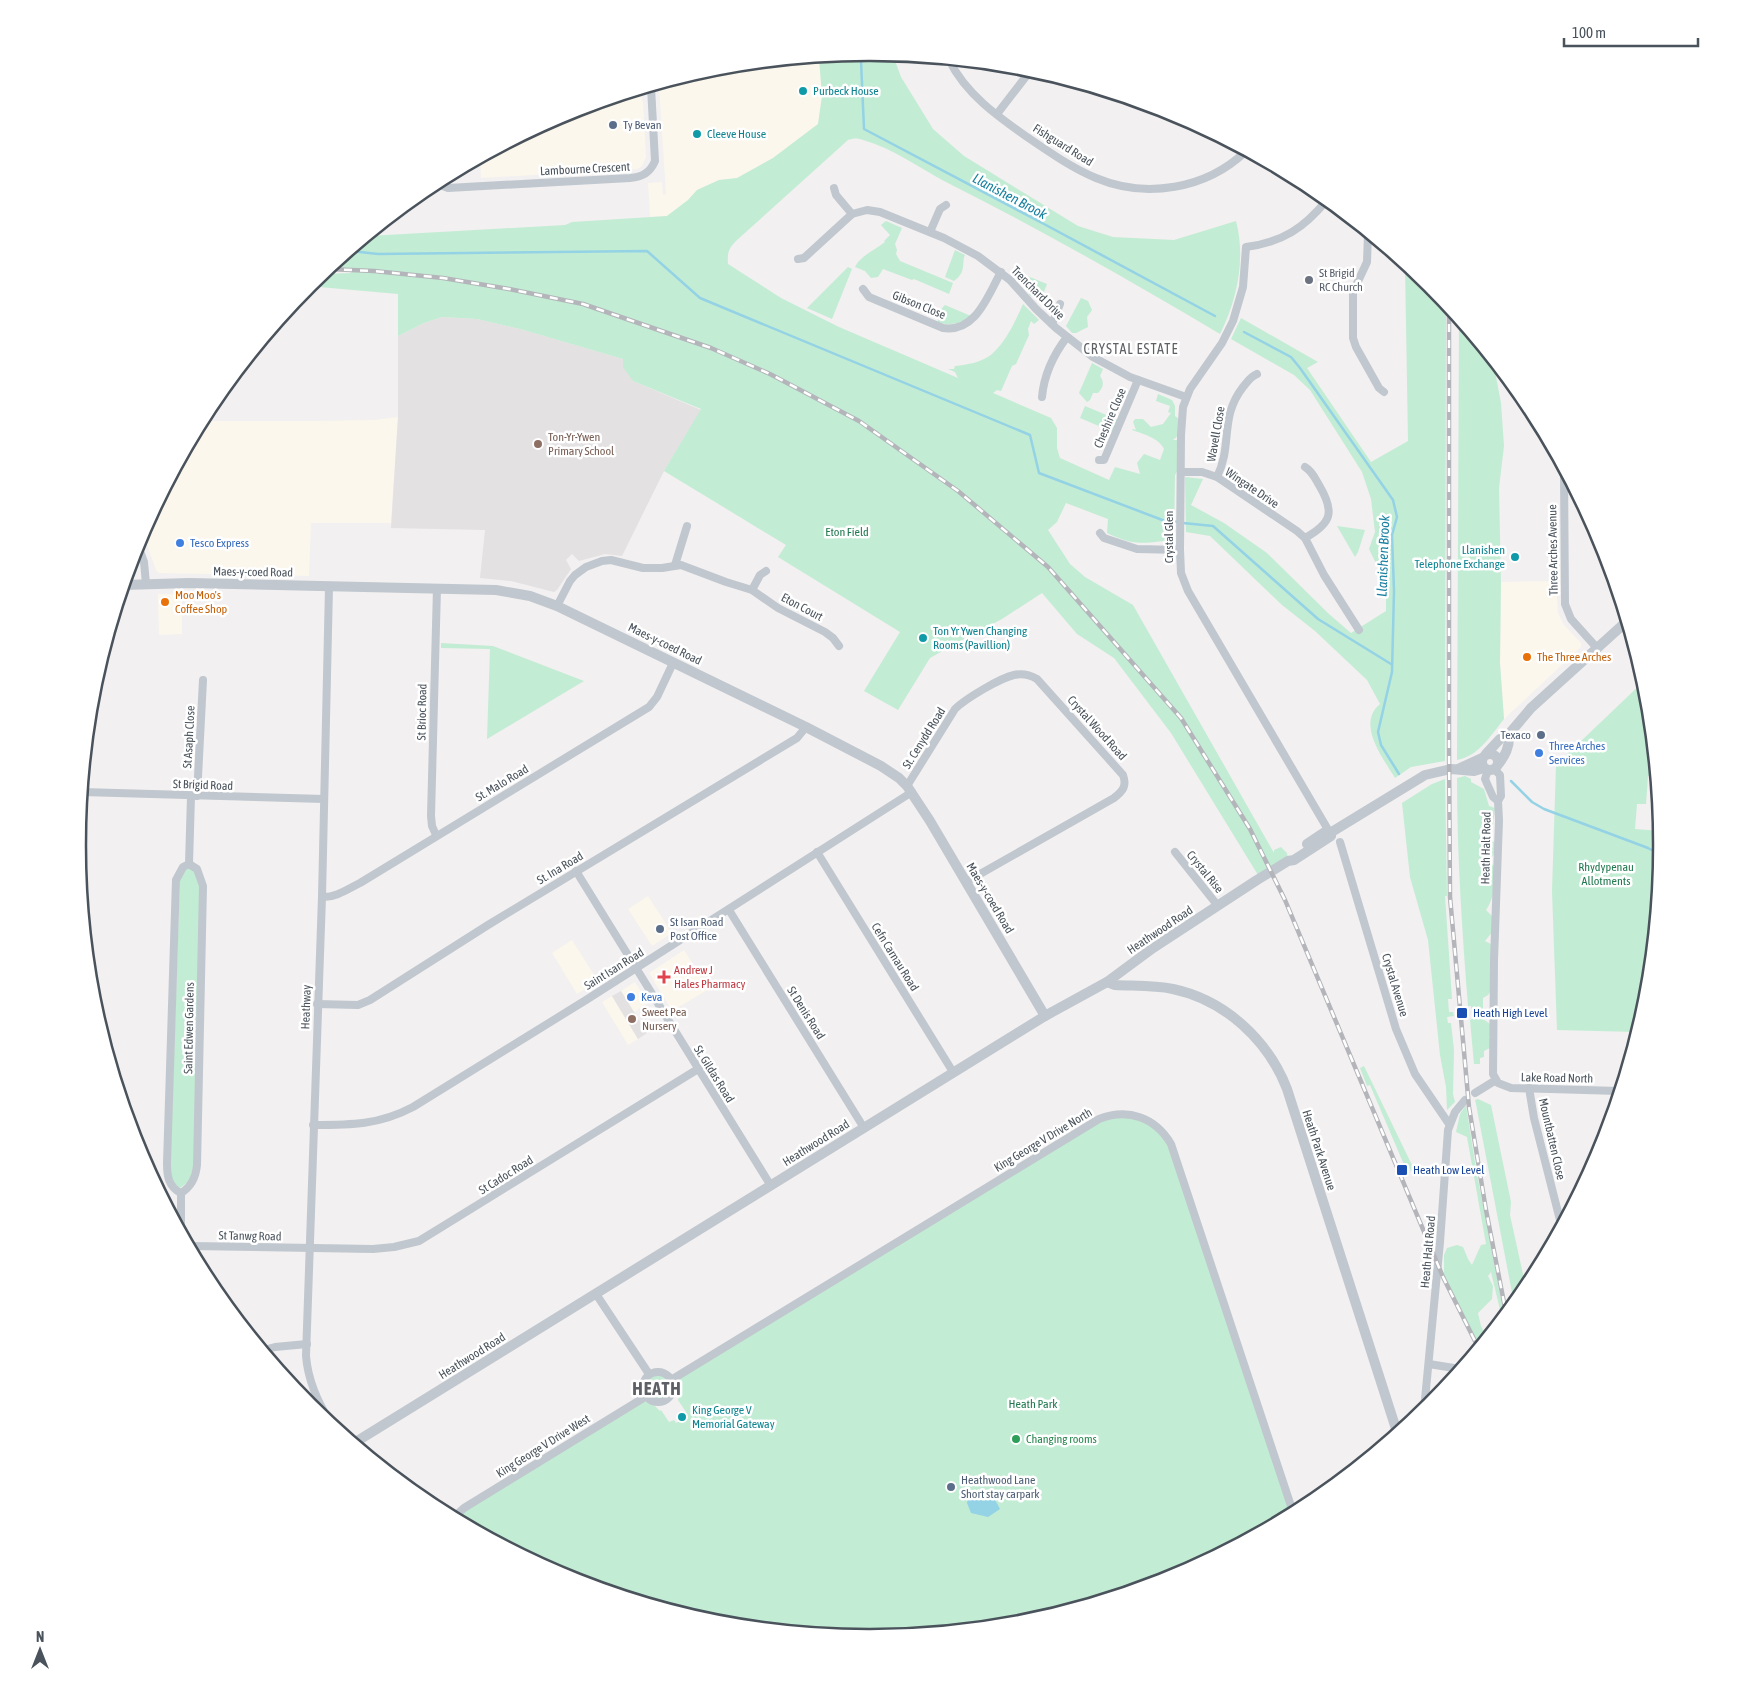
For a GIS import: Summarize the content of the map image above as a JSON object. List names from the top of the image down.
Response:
{
  "streets": {
    "street": [
      "Fishguard Road",
      "Lambourne Crescent",
      "Trenchard Drive",
      "Gibson Close",
      "Cheshire Close",
      "Wavell Close",
      "Wingate Drive",
      "Crystal Glen",
      "Three Arches Avenue",
      "Maes-y-coed Road",
      "Eton Court",
      "St Brioc Road",
      "Crystal Wood Road",
      "St Asaph Close",
      "St. Cenydd Road",
      "St. Malo Road",
      "St Brigid Road",
      "Heath Halt Road",
      "St. Ina Road",
      "Crystal Rise",
      "Heathwood Road",
      "Cefn Carnau Road",
      "Saint Isan Road",
      "Crystal Avenue",
      "Heathway",
      "St Denis Road",
      "Saint Edwen Gardens",
      "St. Gildas Road",
      "Lake Road North",
      "Mountbatten Close",
      "King George V Drive North",
      "Heath Park Avenue",
      "St Cadoc Road",
      "St Tanwg Road",
      "King George V Drive West"
    ]
  },
  "crossings": [
    ["Trenchard Drive", "Gibson Close"],
    ["Trenchard Drive", "Cheshire Close"],
    ["Trenchard Drive", "Crystal Glen"],
    ["Wavell Close", "Wingate Drive"],
    ["Wingate Drive", "Crystal Glen"],
    ["Crystal Glen", "Heathwood Road"],
    ["Maes-y-coed Road", "Eton Court"],
    ["Maes-y-coed Road", "St Brioc Road"],
    ["Maes-y-coed Road", "Crystal Wood Road"],
    ["Maes-y-coed Road", "St. Cenydd Road"],
    ["Maes-y-coed Road", "St. Malo Road"],
    ["Maes-y-coed Road", "St. Ina Road"],
    ["Maes-y-coed Road", "Heathwood Road"],
    ["Maes-y-coed Road", "Saint Isan Road"],
    ["Maes-y-coed Road", "Heathway"],
    ["St Brioc Road", "St. Malo Road"],
    ["Crystal Wood Road", "St. Cenydd Road"],
    ["St Asaph Close", "St Brigid Road"],
    ["St. Cenydd Road", "Saint Isan Road"],
    ["St. Malo Road", "Heathway"],
    ["St Brigid Road", "Heathway"],
    ["Heath Halt Road", "Heathwood Road"],
    ["Heath Halt Road", "Crystal Avenue"],
    ["Heath Halt Road", "Lake Road North"],
    ["St. Ina Road", "Heathway"],
    ["St. Ina Road", "St. Gildas Road"],
    ["Crystal Rise", "Heathwood Road"],
    ["Heathwood Road", "Cefn Carnau Road"],
    ["Heathwood Road", "St Denis Road"],
    ["Heathwood Road", "St. Gildas Road"],
    ["Heathwood Road", "Heath Park Avenue"],
    ["Cefn Carnau Road", "Saint Isan Road"],
    ["Saint Isan Road", "Heathway"],
    ["Saint Isan Road", "St Denis Road"],
    ["Saint Isan Road", "St. Gildas Road"],
    ["Heathway", "St Cadoc Road"],
    ["Heathway", "St Tanwg Road"],
    ["St. Gildas Road", "St Cadoc Road"],
    ["Lake Road North", "Mountbatten Close"],
    ["King George V Drive North", "King George V Drive West"],
    ["St Cadoc Road", "St Tanwg Road"]
  ],
  "districts": ["CRYSTAL ESTATE", "HEATH"],
  "water": ["Llanishen Brook"],
  "parks": ["Eton Field", "Rhydypenau Allotments", "Heath Park"],
  "places": {
    "other": [
      "Purbeck House",
      "Ty Bevan",
      "Cleeve House",
      "St Brigid RC Church",
      "Ton-Yr-Ywen Primary School",
      "Tesco Express",
      "Llanishen Telephone Exchange",
      "Moo Moo's Coffee Shop",
      "Ton Yr Ywen Changing Rooms (Pavillion)",
      "The Three Arches",
      "Texaco",
      "Three Arches Services",
      "St Isan Road Post Office",
      "Keva",
      "Sweet Pea Nursery",
      "King George V Memorial Gateway",
      "Changing rooms",
      "Heathwood Lane Short stay carpark"
    ],
    "health": ["Andrew J Hales Pharmacy"],
    "transit": ["Heath High Level", "Heath Low Level"]
  },
  "scale_bar": "100 m",
  "north": "top"
}
